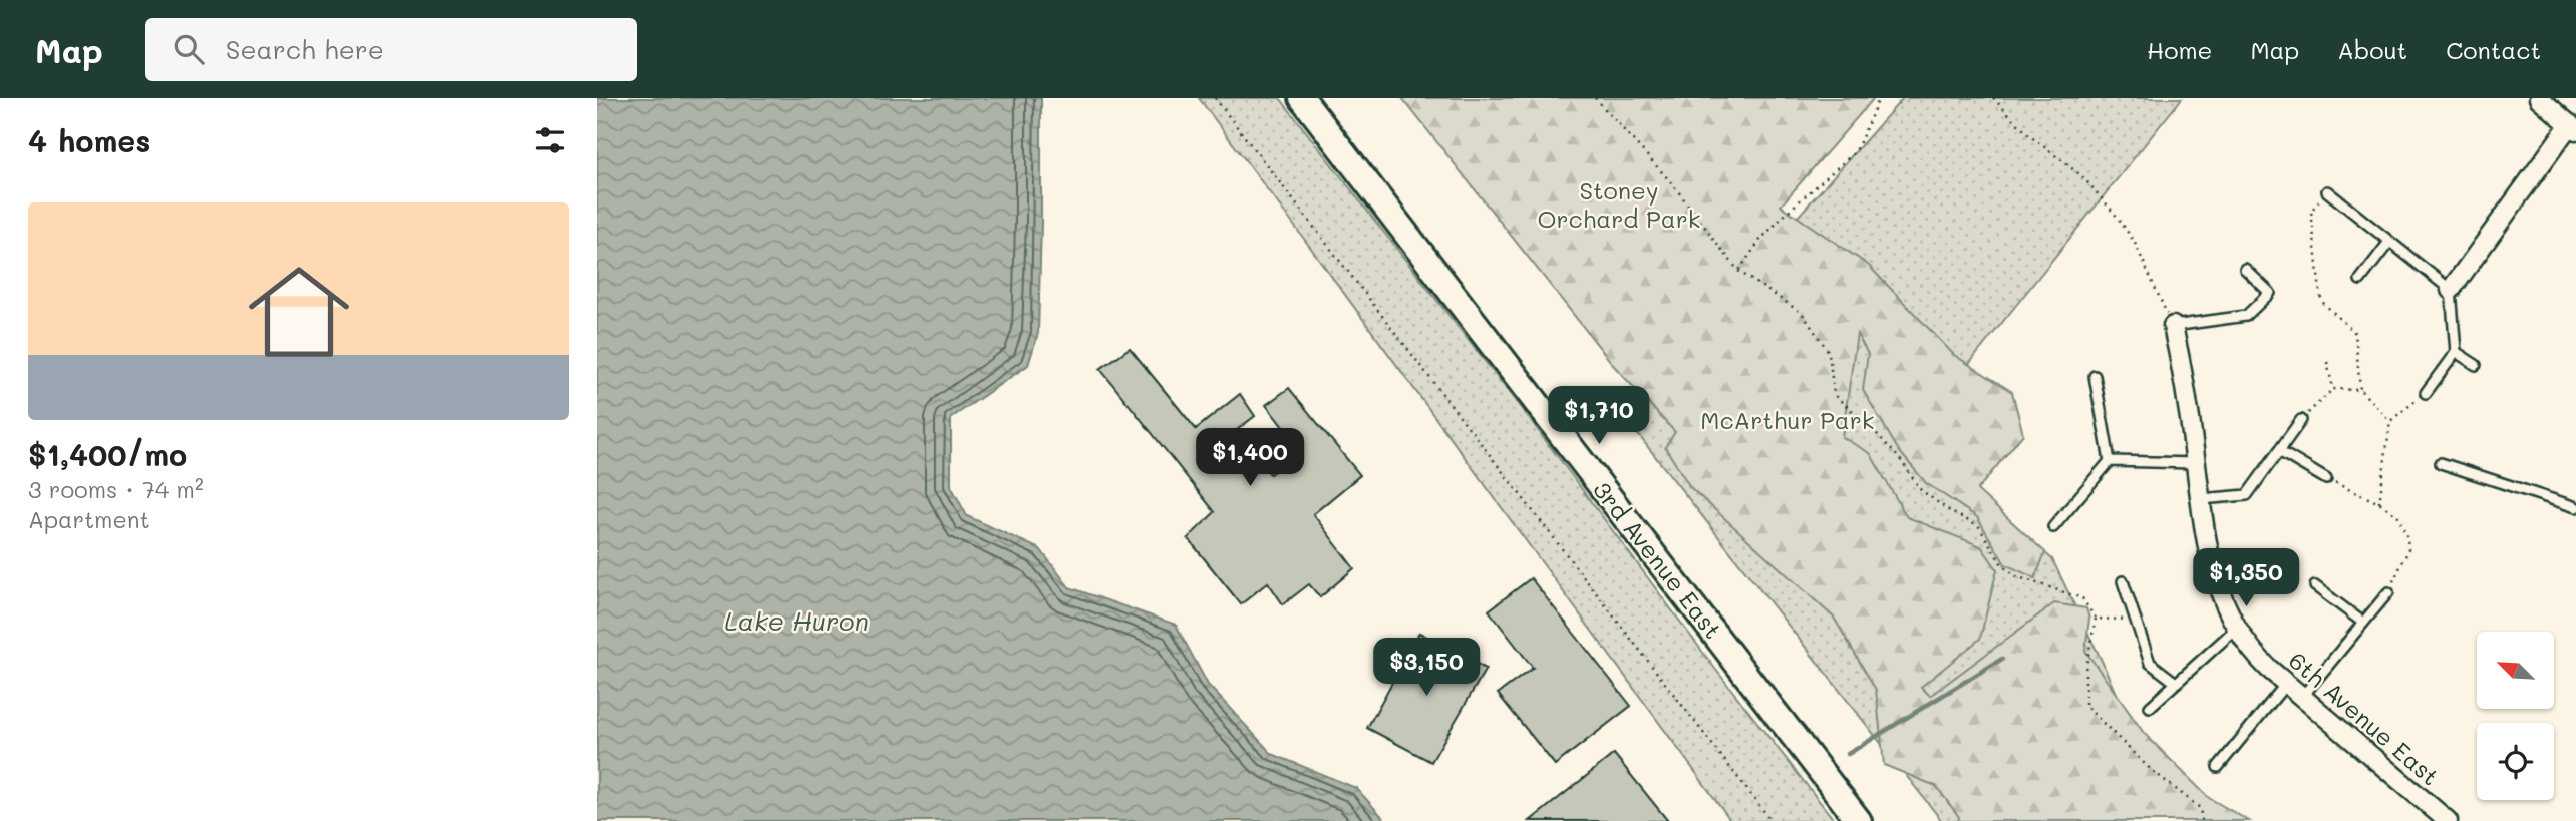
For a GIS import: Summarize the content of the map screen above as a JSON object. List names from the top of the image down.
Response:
{
  "streets": {
    "main road": ["3rd Avenue East"],
    "street": ["6th Avenue East"]
  },
  "water": ["Lake Huron"],
  "parks": ["Stoney Orchard Park", "McArthur Park"],
  "north": "top left",
  "page": {
    "header": "Map",
    "search": "Search here",
    "nav": [
      "Home",
      "Map",
      "About",
      "Contact"
    ],
    "heading": "4 homes",
    "list": [
      {
        "name": "$1,400/mo",
        "note": "3 rooms · 74 m² · Apartment"
      }
    ],
    "price": [
      "$1,710",
      "$1,400",
      "$1,350",
      "$3,150"
    ]
  }
}
